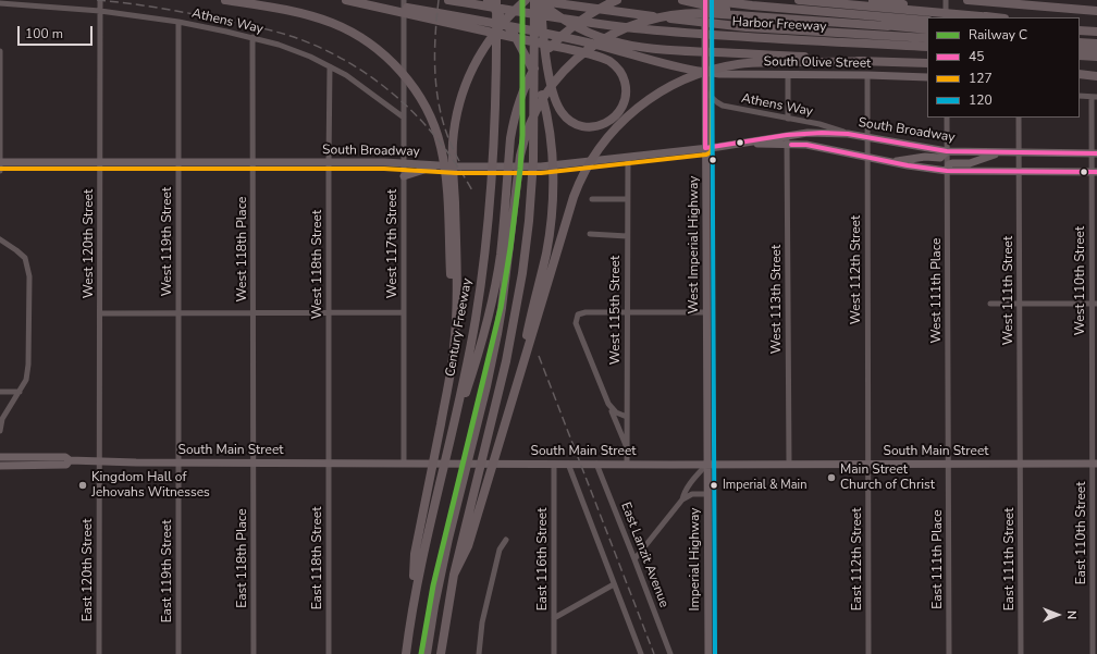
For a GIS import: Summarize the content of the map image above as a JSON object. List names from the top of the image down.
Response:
{
  "streets": {
    "highway": ["Harbor Freeway", "Century Freeway"],
    "main road": [
      "South Olive Street",
      "South Broadway",
      "West Imperial Highway",
      "South Main Street",
      "Imperial Highway"
    ],
    "street": [
      "Athens Way",
      "West 119th Street",
      "West 120th Street",
      "West 117th Street",
      "West 118th Place",
      "West 118th Street",
      "West 112th Street",
      "West 110th Street",
      "West 111th Place",
      "West 111th Street",
      "West 113th Street",
      "West 115th Street",
      "East 110th Street",
      "East Lanzit Avenue",
      "East 118th Place",
      "East 118th Street",
      "East 116th Street",
      "East 112th Street",
      "East 111th Place",
      "East 111th Street",
      "East 120th Street",
      "East 119th Street"
    ]
  },
  "crossings": [
    ["Athens Way", "South Broadway"],
    ["Athens Way", "West 119th Street"],
    ["Athens Way", "West 120th Street"],
    ["Athens Way", "West 117th Street"],
    ["Athens Way", "West Imperial Highway"],
    ["Athens Way", "West 118th Place"],
    ["Athens Way", "West 118th Street"],
    ["South Olive Street", "West Imperial Highway"],
    ["South Olive Street", "West 112th Street"],
    ["South Broadway", "West 119th Street"],
    ["South Broadway", "West 120th Street"],
    ["South Broadway", "West 117th Street"],
    ["South Broadway", "West Imperial Highway"],
    ["South Broadway", "West 118th Place"],
    ["South Broadway", "West 118th Street"],
    ["South Broadway", "West 112th Street"],
    ["South Broadway", "West 110th Street"],
    ["South Broadway", "West 111th Place"],
    ["South Broadway", "West 111th Street"],
    ["South Broadway", "West 113th Street"],
    ["South Broadway", "West 115th Street"],
    ["West 119th Street", "South Main Street"],
    ["West 119th Street", "East 119th Street"],
    ["West 120th Street", "South Main Street"],
    ["West 120th Street", "East 120th Street"],
    ["West 117th Street", "South Main Street"],
    ["West Imperial Highway", "South Main Street"],
    ["West Imperial Highway", "Imperial Highway"],
    ["West 118th Place", "South Main Street"],
    ["West 118th Place", "East 118th Place"],
    ["West 118th Street", "South Main Street"],
    ["West 118th Street", "East 118th Street"],
    ["West 112th Street", "South Main Street"],
    ["West 112th Street", "East 112th Street"],
    ["West 110th Street", "South Main Street"],
    ["West 110th Street", "East 110th Street"],
    ["West 111th Place", "South Main Street"],
    ["West 111th Place", "East 111th Place"],
    ["West 111th Street", "South Main Street"],
    ["West 111th Street", "East 111th Street"],
    ["West 113th Street", "South Main Street"],
    ["West 115th Street", "South Main Street"],
    ["South Main Street", "East 110th Street"],
    ["South Main Street", "East Lanzit Avenue"],
    ["South Main Street", "East 118th Place"],
    ["South Main Street", "East 118th Street"],
    ["South Main Street", "East 116th Street"],
    ["South Main Street", "Imperial Highway"],
    ["South Main Street", "East 112th Street"],
    ["South Main Street", "East 111th Place"],
    ["South Main Street", "East 111th Street"],
    ["South Main Street", "East 120th Street"],
    ["South Main Street", "East 119th Street"]
  ],
  "places": ["Main Street Church of Christ", "Kingdom Hall of Jehovahs Witnesses", "Imperial & Main"],
  "lines": [
    "rail line C",
    "transit line 45",
    "transit line 127",
    "transit line 120"
  ],
  "legend": [
    "Railway C",
    "45",
    "127",
    "120"
  ],
  "scale_bar": "100 m",
  "north": "right"
}
